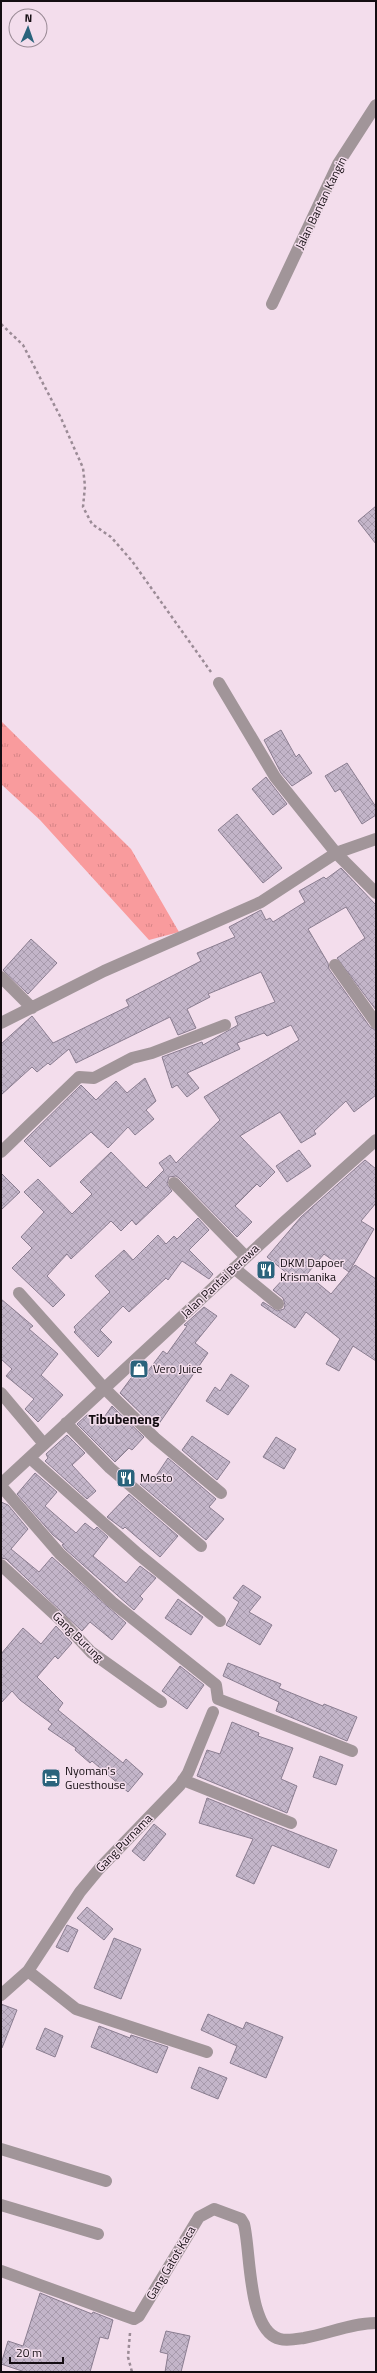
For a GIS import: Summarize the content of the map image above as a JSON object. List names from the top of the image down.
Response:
{
  "streets": {
    "street": [
      "Jalan Bantan Kangin",
      "Jalan Pantai Berawa",
      "Gang Burung",
      "Gang Purnama",
      "Gang Gatot Kaca"
    ]
  },
  "districts": ["Tibubeneng"],
  "places": {
    "restaurant": ["DKM Dapoer Krismanika", "Mosto"],
    "shop": ["Vero Juice"],
    "hotel": ["Nyoman's Guesthouse"]
  },
  "scale_bar": "20 m",
  "north": "top"
}
